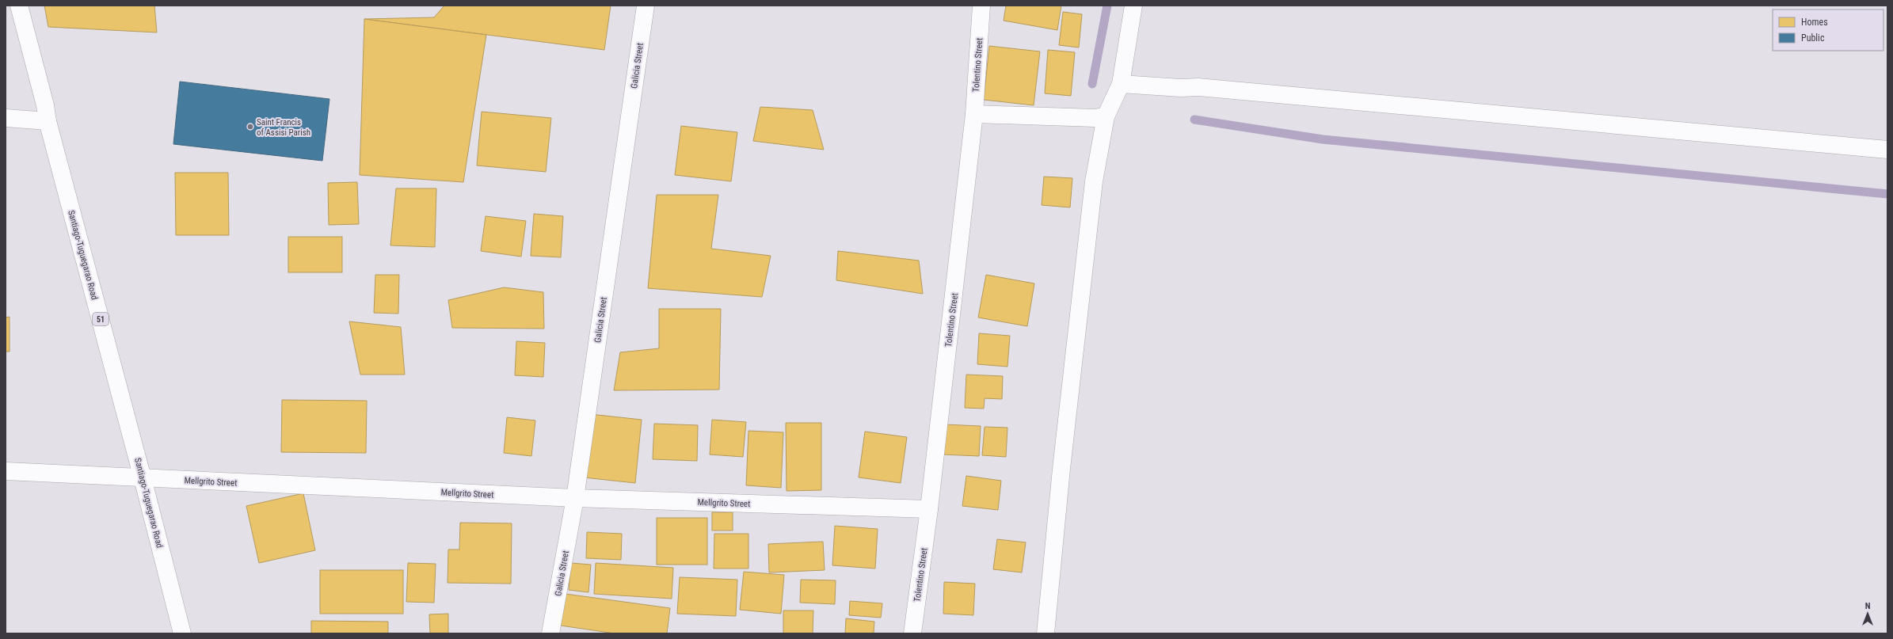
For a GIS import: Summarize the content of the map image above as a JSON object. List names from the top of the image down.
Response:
{
  "streets": {
    "main road": [
      "Tolentino Street",
      "Galicia Street",
      "Santiago-Tuguegarao Road",
      "51",
      "Mellgrito Street"
    ]
  },
  "crossings": [
    ["Tolentino Street", "Mellgrito Street"],
    ["Galicia Street", "Mellgrito Street"],
    ["Santiago-Tuguegarao Road", "Mellgrito Street"]
  ],
  "places": ["Saint Francis of Assisi Parish"],
  "legend": ["Homes", "Public"],
  "north": "top"
}
